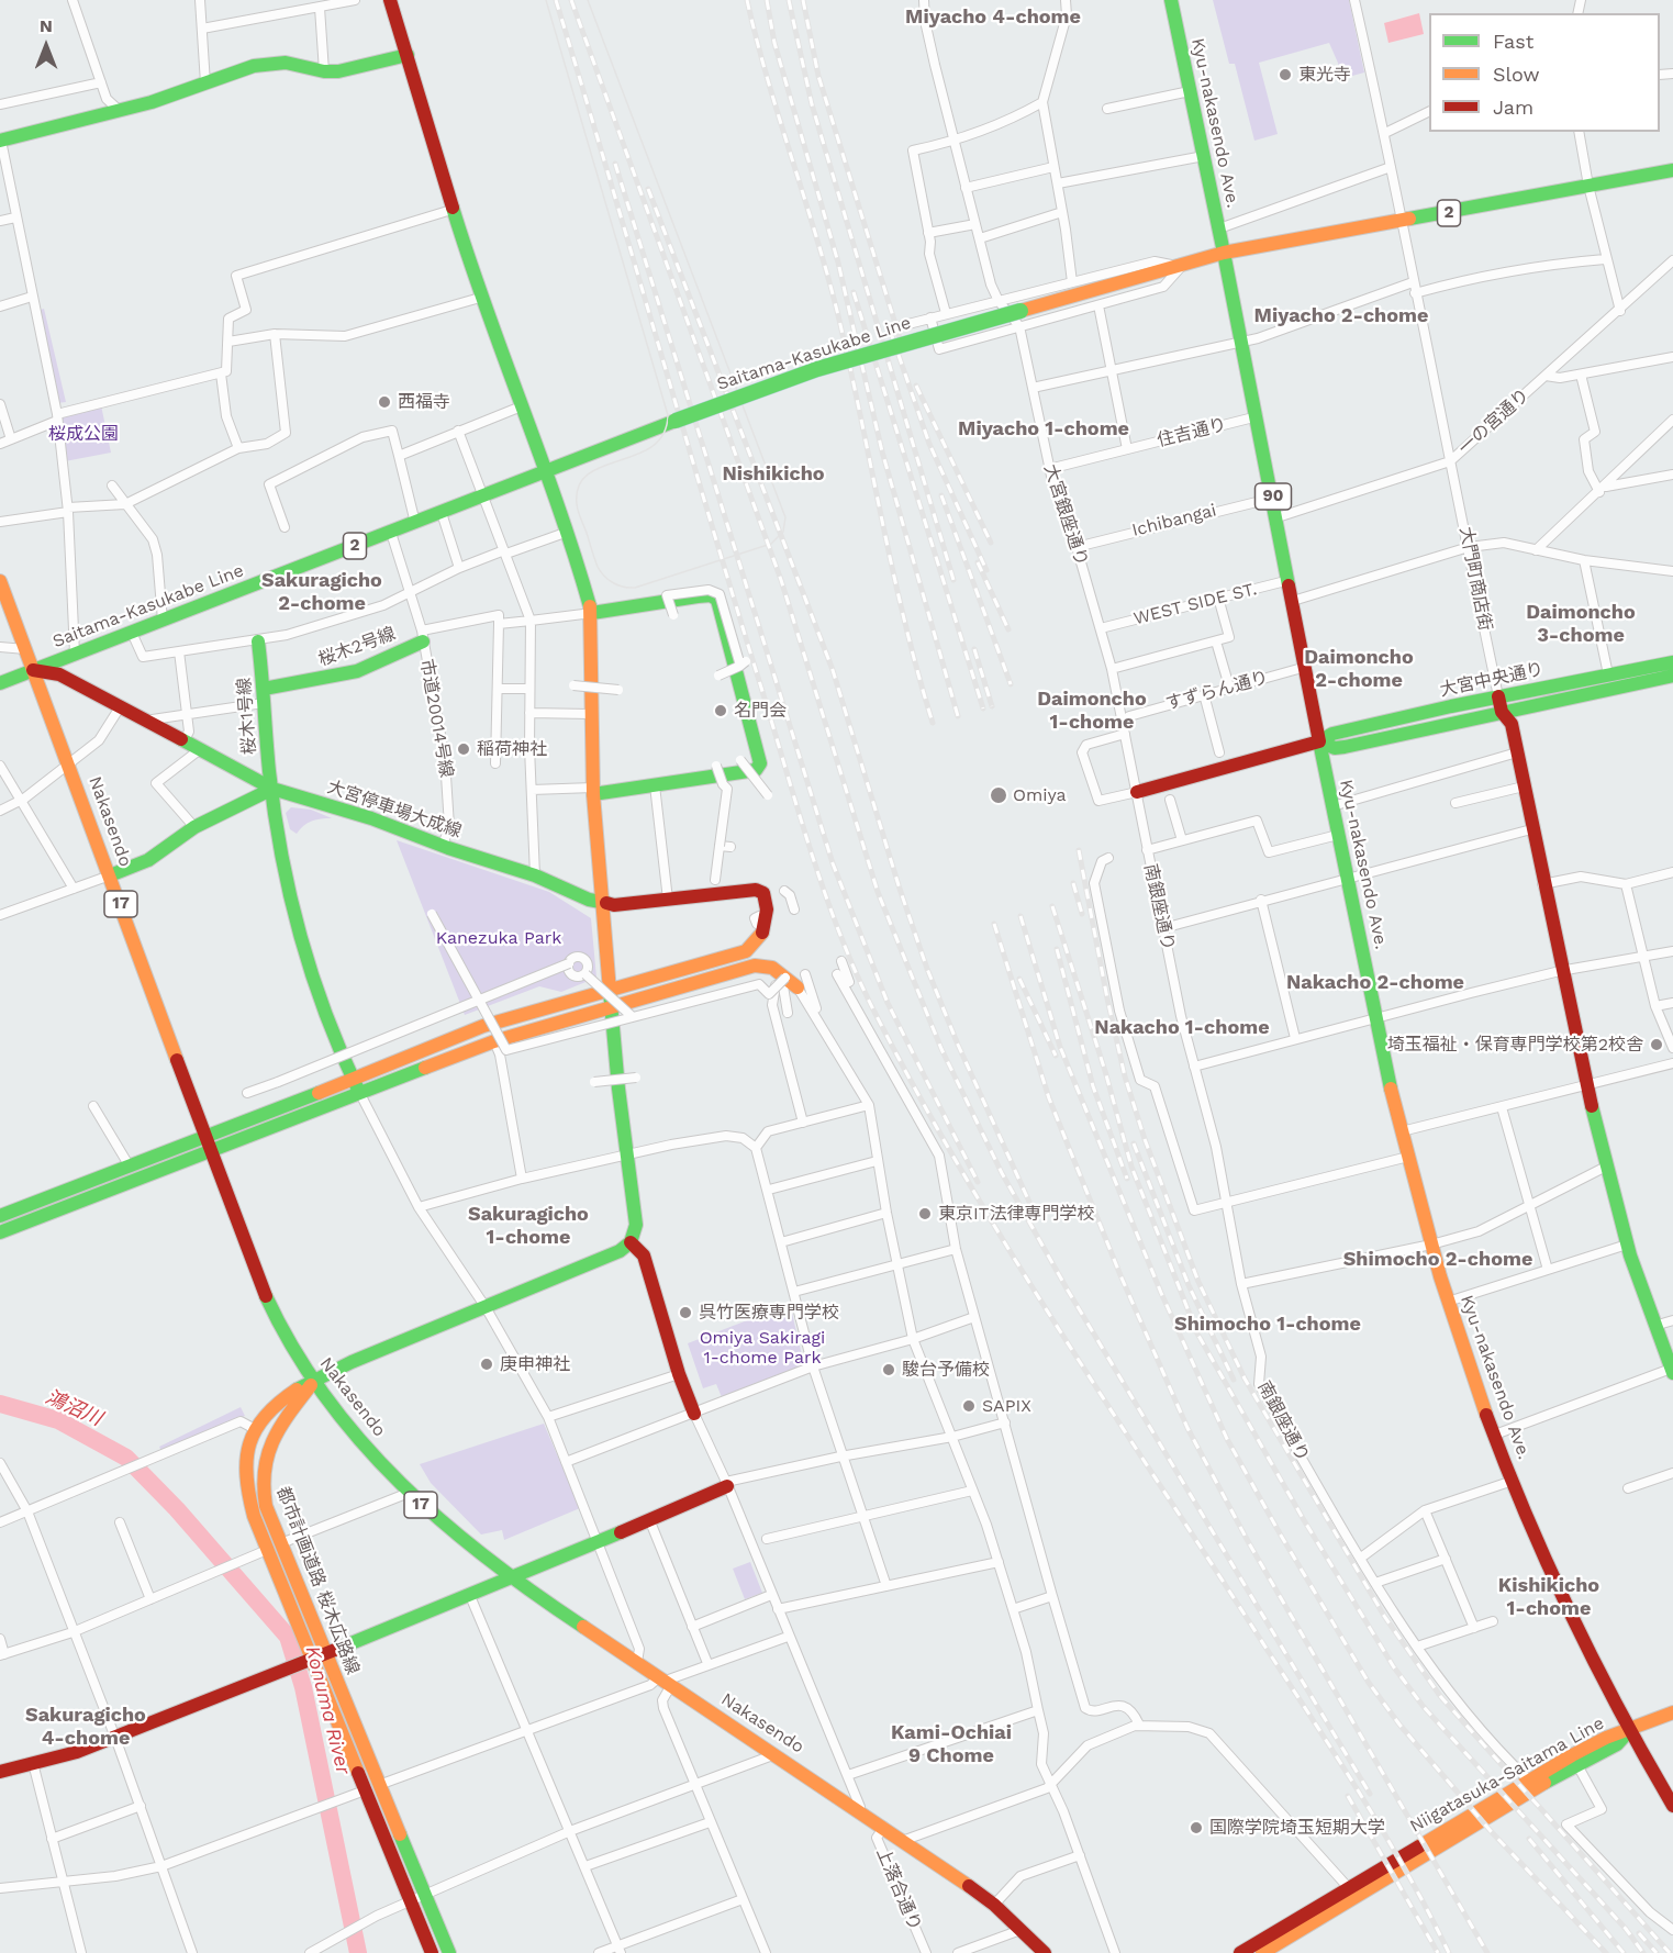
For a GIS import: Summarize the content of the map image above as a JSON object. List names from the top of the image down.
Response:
{
  "streets": {
    "main road": [
      "Kyu-nakasendo Ave.",
      "2",
      "Saitama-Kasukabe Line",
      "90",
      "桜木2号線",
      "大宮中央通り",
      "桜木1号線",
      "大宮停車場大成線",
      "Nakasendo",
      "17",
      "都市計画道路 桜木広路線",
      "Niigatasuka-Saitama Line"
    ],
    "street": [
      "一の宮通り",
      "住吉通り",
      "大宮銀座通り",
      "Ichibangai",
      "大門町商店街",
      "WEST SIDE ST.",
      "すずらん通り",
      "市道20014号線",
      "南銀座通り",
      "上落合通り"
    ]
  },
  "crossings": [
    ["Kyu-nakasendo Ave.", "Saitama-Kasukabe Line"],
    ["Kyu-nakasendo Ave.", "90"],
    ["Kyu-nakasendo Ave.", "大宮中央通り"],
    ["Kyu-nakasendo Ave.", "Niigatasuka-Saitama Line"],
    ["Saitama-Kasukabe Line", "90"],
    ["Saitama-Kasukabe Line", "大宮銀座通り"],
    ["Saitama-Kasukabe Line", "大門町商店街"],
    ["Saitama-Kasukabe Line", "市道20014号線"],
    ["Saitama-Kasukabe Line", "大宮停車場大成線"],
    ["Saitama-Kasukabe Line", "Nakasendo"],
    ["一の宮通り", "90"],
    ["一の宮通り", "大門町商店街"],
    ["住吉通り", "90"],
    ["住吉通り", "大宮銀座通り"],
    ["90", "Ichibangai"],
    ["90", "WEST SIDE ST."],
    ["90", "大宮中央通り"],
    ["90", "すずらん通り"],
    ["大宮銀座通り", "Ichibangai"],
    ["大宮銀座通り", "WEST SIDE ST."],
    ["大宮銀座通り", "大宮中央通り"],
    ["大宮銀座通り", "南銀座通り"],
    ["大門町商店街", "大宮中央通り"],
    ["桜木2号線", "桜木1号線"],
    ["桜木2号線", "市道20014号線"],
    ["大宮中央通り", "南銀座通り"],
    ["桜木1号線", "大宮停車場大成線"],
    ["市道20014号線", "大宮停車場大成線"],
    ["大宮停車場大成線", "Nakasendo"],
    ["Nakasendo", "都市計画道路 桜木広路線"],
    ["Nakasendo", "上落合通り"],
    ["南銀座通り", "Niigatasuka-Saitama Line"]
  ],
  "districts": [
    "Miyacho 4-chome",
    "Miyacho 2-chome",
    "Miyacho 1-chome",
    "Nishikicho",
    "Sakuragicho 2-chome",
    "Daimoncho 3-chome",
    "Daimoncho 2-chome",
    "Daimoncho 1-chome",
    "Nakacho 2-chome",
    "Nakacho 1-chome",
    "Sakuragicho 1-chome",
    "Shimocho 2-chome",
    "Shimocho 1-chome",
    "Kishikicho 1-chome",
    "Sakuragicho 4-chome",
    "Kami-Ochiai 9 Chome"
  ],
  "water": ["鴻沼川", "Konuma River"],
  "parks": ["桜成公園", "Kanezuka Park", "Omiya Sakiragi 1-chome Park"],
  "places": [
    "東光寺",
    "西福寺",
    "名門会",
    "稲荷神社",
    "Omiya",
    "埼玉福祉・保育専門学校第2校舎",
    "東京IT法律専門学校",
    "呉竹医療専門学校",
    "庚申神社",
    "駿台予備校",
    "SAPIX",
    "国際学院埼玉短期大学"
  ],
  "legend": ["Fast", "Slow", "Jam"],
  "north": "top"
}
